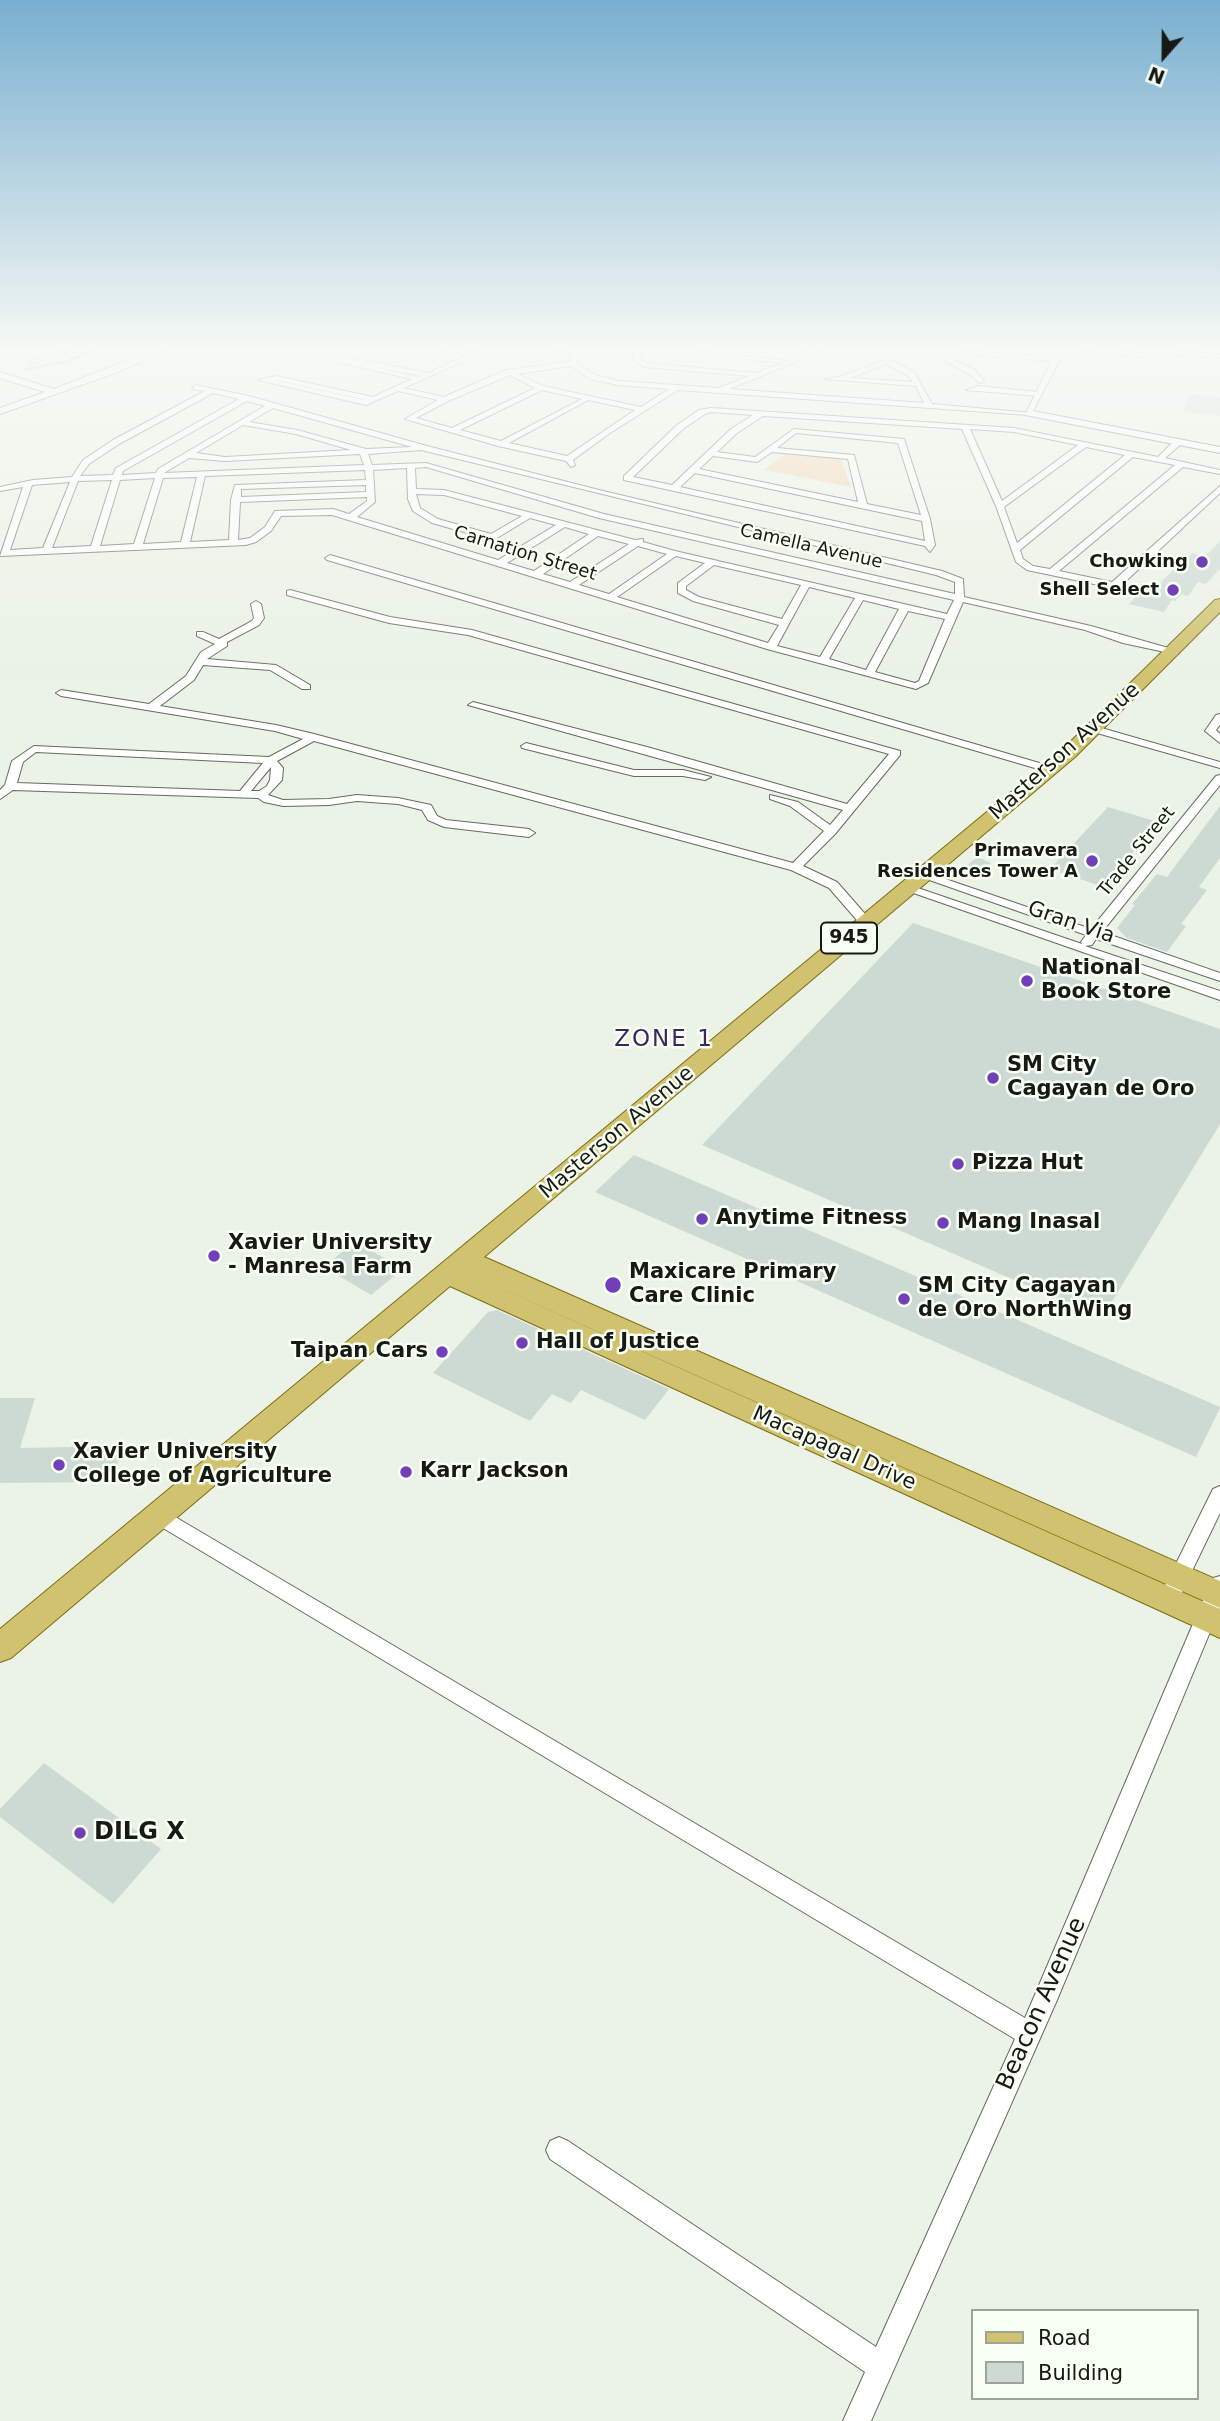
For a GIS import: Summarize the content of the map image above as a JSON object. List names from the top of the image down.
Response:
{
  "streets": {
    "main road": ["Masterson Avenue", "945", "Macapagal Drive"],
    "street": [
      "Camella Avenue",
      "Carnation Street",
      "Trade Street",
      "Gran Via",
      "Beacon Avenue"
    ]
  },
  "crossings": [
    ["Camella Avenue", "Masterson Avenue"],
    ["Masterson Avenue", "Gran Via"],
    ["Masterson Avenue", "Macapagal Drive"],
    ["Trade Street", "Gran Via"],
    ["Macapagal Drive", "Beacon Avenue"]
  ],
  "districts": ["ZONE 1"],
  "places": [
    "Chowking",
    "Shell Select",
    "Primavera Residences Tower A",
    "National Book Store",
    "SM City Cagayan de Oro",
    "Pizza Hut",
    "Anytime Fitness",
    "Mang Inasal",
    "Xavier University - Manresa Farm",
    "Maxicare Primary Care Clinic",
    "SM City Cagayan de Oro NorthWing",
    "Hall of Justice",
    "Taipan Cars",
    "Xavier University College of Agriculture",
    "Karr Jackson",
    "DILG X"
  ],
  "legend": ["Road", "Building"],
  "north": "bottom"
}
